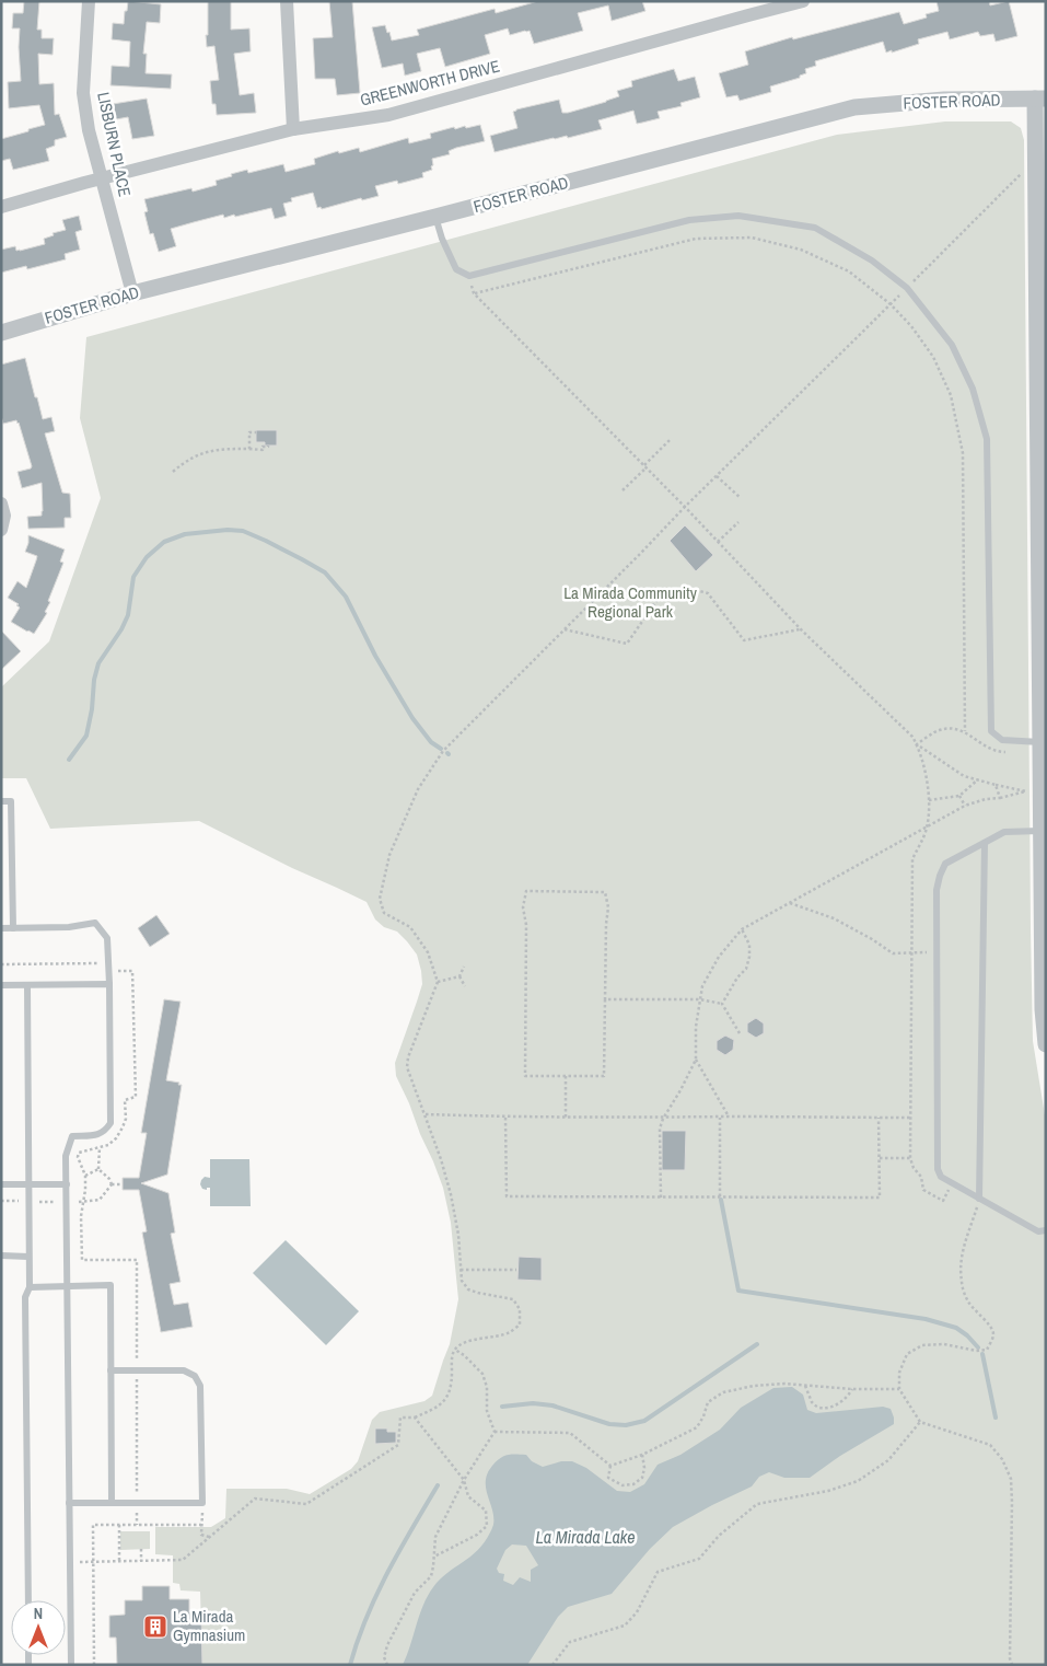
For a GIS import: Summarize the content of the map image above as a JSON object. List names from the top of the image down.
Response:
{
  "streets": {
    "street": ["GREENWORTH DRIVE", "FOSTER ROAD", "LISBURN PLACE"]
  },
  "crossings": [
    ["GREENWORTH DRIVE", "LISBURN PLACE"],
    ["FOSTER ROAD", "LISBURN PLACE"]
  ],
  "water": ["La Mirada Lake"],
  "parks": ["La Mirada Community Regional Park"],
  "places": {
    "building": ["La Mirada Gymnasium"]
  },
  "north": "top"
}
